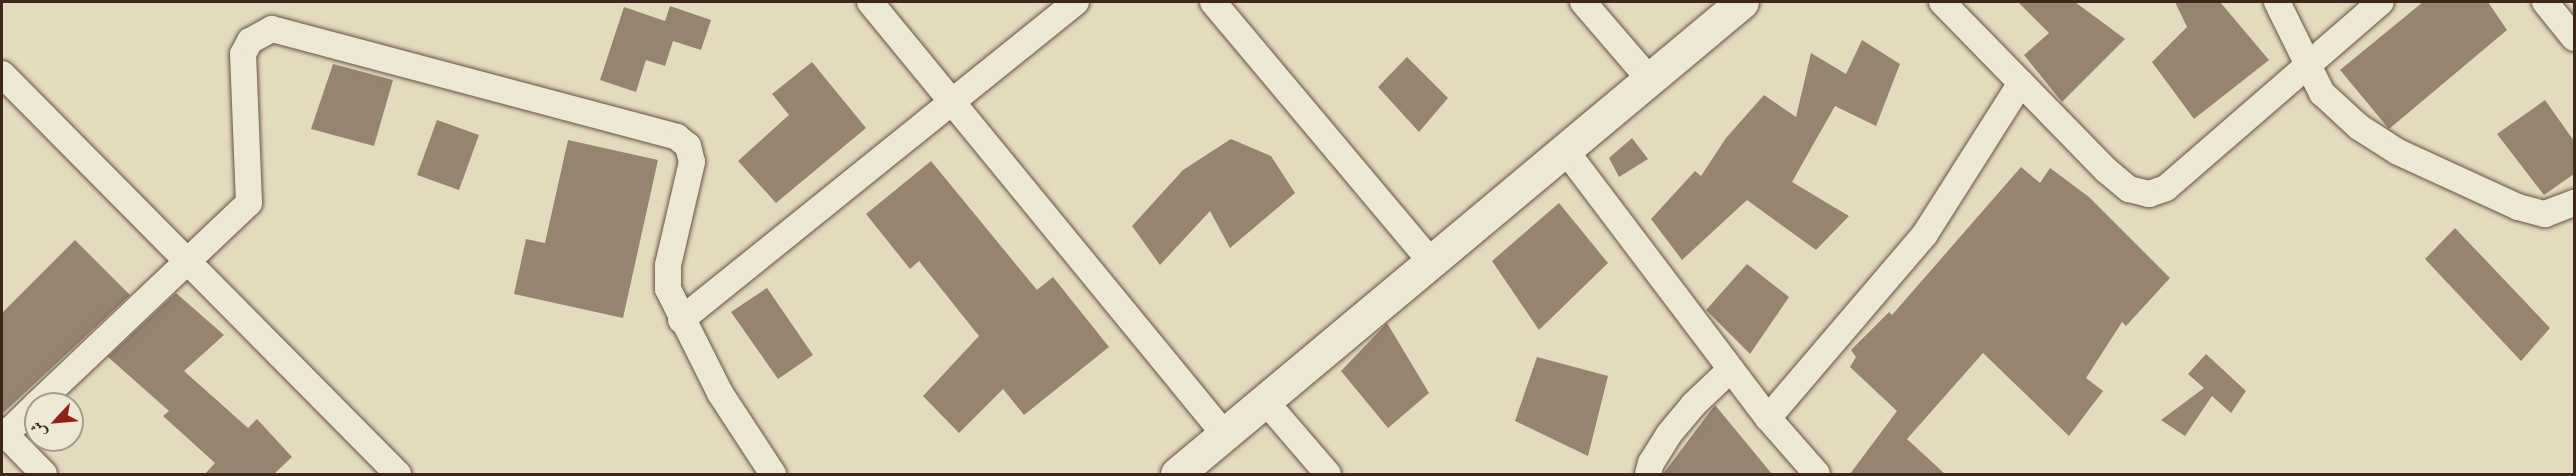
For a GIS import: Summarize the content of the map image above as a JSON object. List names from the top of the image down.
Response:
{
  "north": "bottom left"
}
